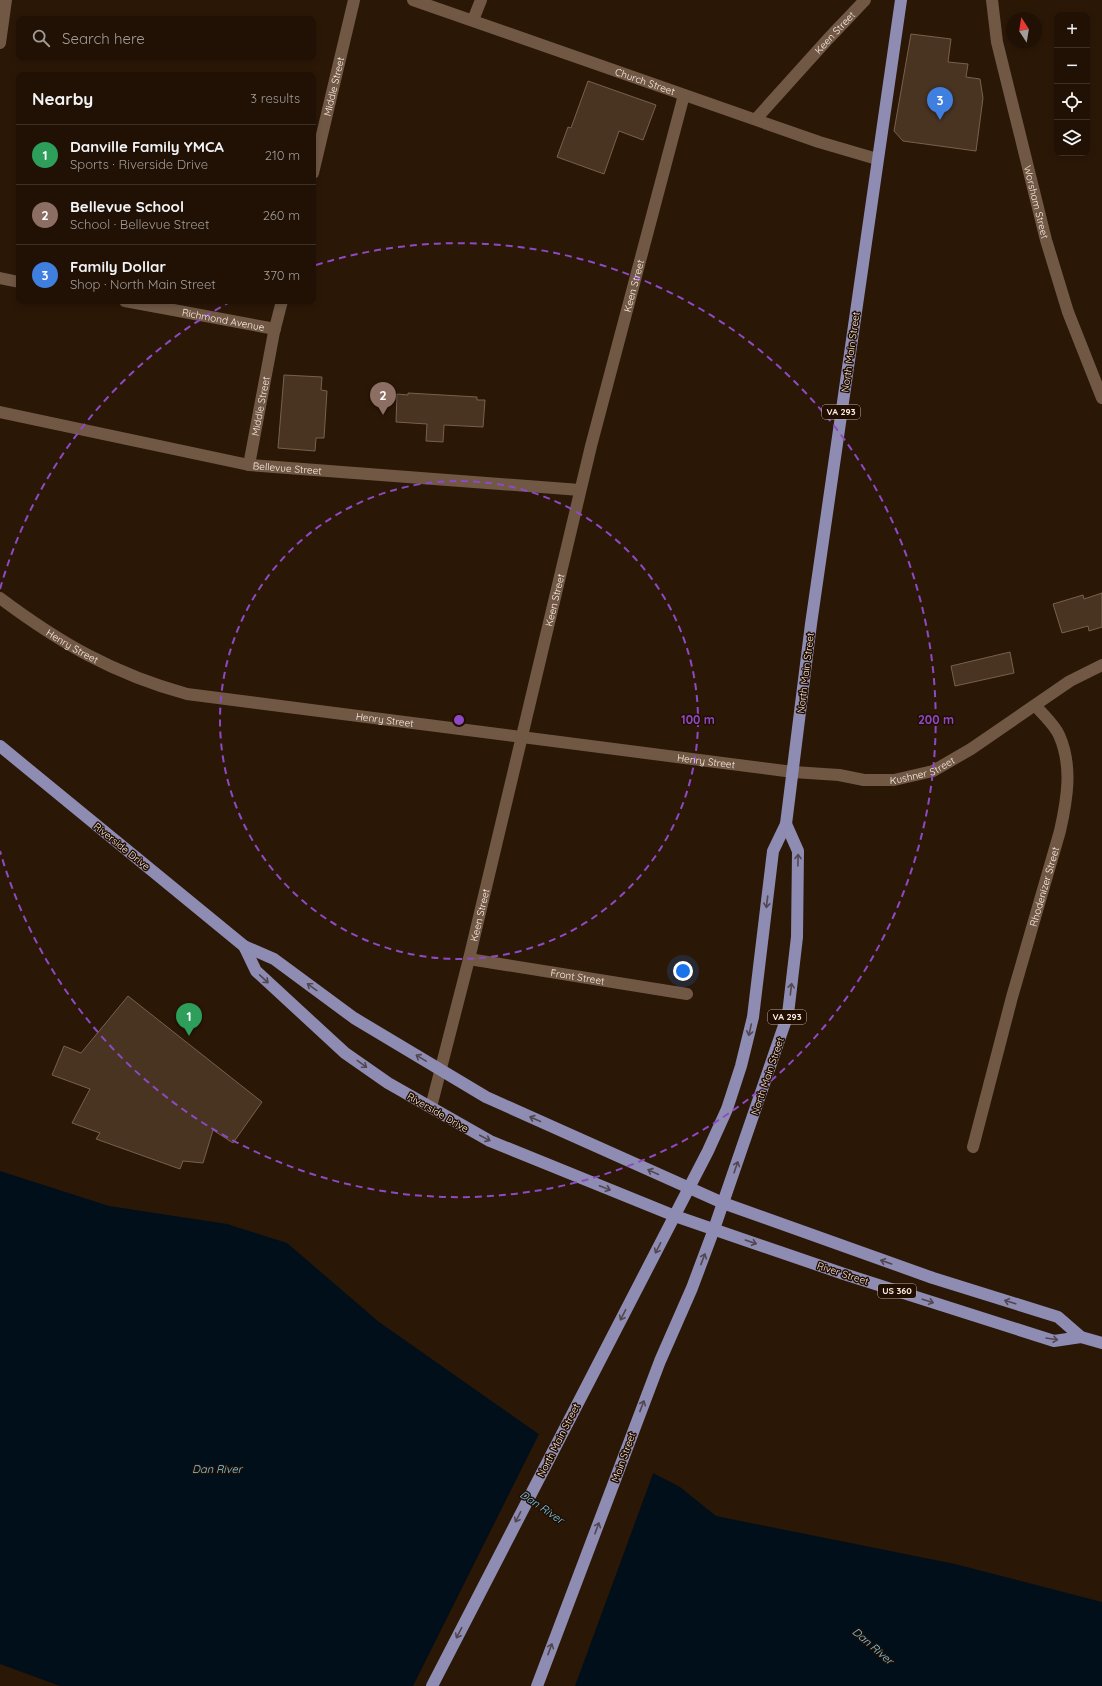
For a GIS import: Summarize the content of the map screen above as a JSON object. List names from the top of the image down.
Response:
{
  "streets": {
    "main road": [
      "North Main Street",
      "VA 293",
      "Riverside Drive",
      "River Street",
      "US 360",
      "Main Street"
    ],
    "street": [
      "Keen Street",
      "Church Street",
      "Middle Street",
      "Worsham Street",
      "Richmond Avenue",
      "Bellevue Street",
      "Henry Street",
      "Kushner Street",
      "Rhodenizer Street",
      "Front Street"
    ]
  },
  "crossings": [
    ["Keen Street", "Church Street"],
    ["Keen Street", "Bellevue Street"],
    ["Keen Street", "Henry Street"],
    ["Keen Street", "Riverside Drive"],
    ["Keen Street", "Front Street"],
    ["Church Street", "North Main Street"],
    ["Middle Street", "Richmond Avenue"],
    ["Middle Street", "Bellevue Street"],
    ["North Main Street", "Henry Street"],
    ["North Main Street", "Kushner Street"],
    ["North Main Street", "Riverside Drive"],
    ["North Main Street", "River Street"],
    ["North Main Street", "Main Street"],
    ["Henry Street", "Kushner Street"],
    ["Kushner Street", "Rhodenizer Street"],
    ["Riverside Drive", "River Street"],
    ["River Street", "Main Street"]
  ],
  "one_way": ["Main Street"],
  "water": ["Dan River"],
  "north": "top",
  "page": {
    "map_buttons": ["+", "−"],
    "search": "Search here",
    "heading": ["Nearby", "3 results"],
    "pins": ["3", "2", "1"],
    "list": [
      {
        "mark": "1",
        "name": "Danville Family YMCA",
        "note": "Sports · Riverside Drive",
        "value": "210 m"
      },
      {
        "mark": "2",
        "name": "Bellevue School",
        "note": "School · Bellevue Street",
        "value": "260 m"
      },
      {
        "mark": "3",
        "name": "Family Dollar",
        "note": "Shop · North Main Street",
        "value": "370 m"
      }
    ]
  },
  "rings": ["100 m", "200 m"]
}
